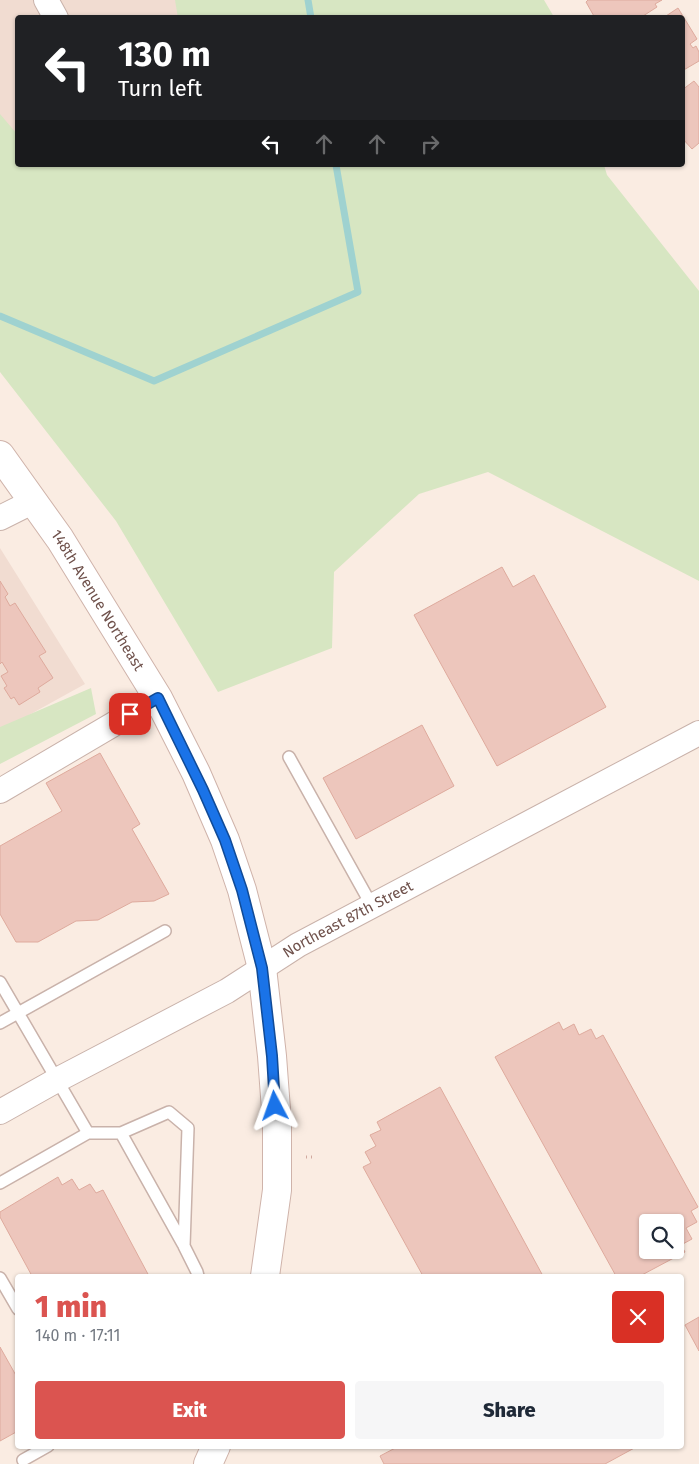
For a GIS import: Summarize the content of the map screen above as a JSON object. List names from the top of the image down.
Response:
{
  "streets": {
    "main road": ["148th Avenue Northeast"],
    "street": ["Northeast 87th Street"]
  },
  "crossings": [
    ["148th Avenue Northeast", "Northeast 87th Street"]
  ],
  "page": {
    "turn": ["130 m", "Turn left"],
    "heading": ["1 min", "140 m · 17:11"],
    "buttons": ["Exit", "Share"]
  }
}
